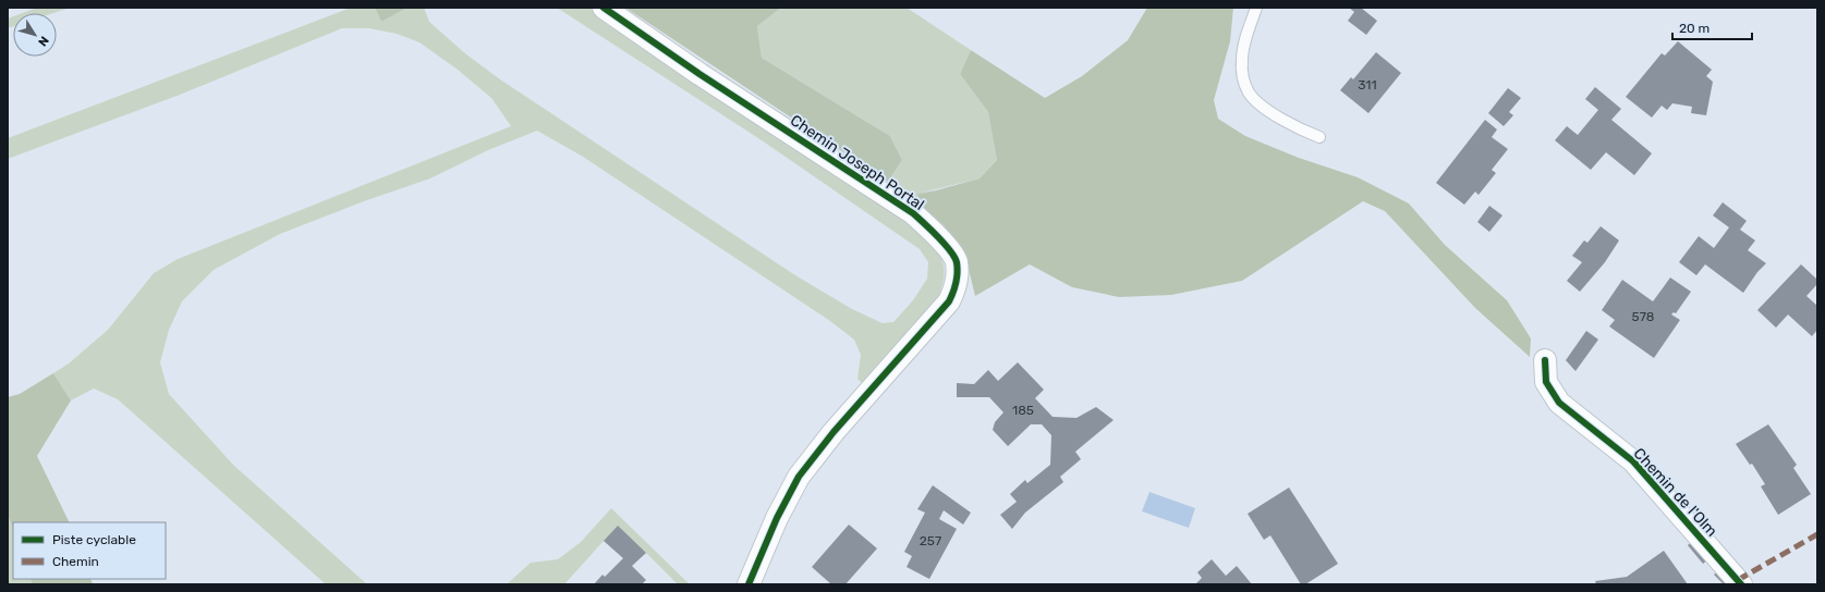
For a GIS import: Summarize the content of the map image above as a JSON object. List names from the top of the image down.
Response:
{
  "streets": {
    "street": ["Chemin Joseph Portal", "Chemin de l'Olm"]
  },
  "house_numbers": [
    "311",
    "578",
    "185",
    "257"
  ],
  "legend": ["Piste cyclable", "Chemin"],
  "scale_bar": "20 m",
  "north": "bottom right"
}
